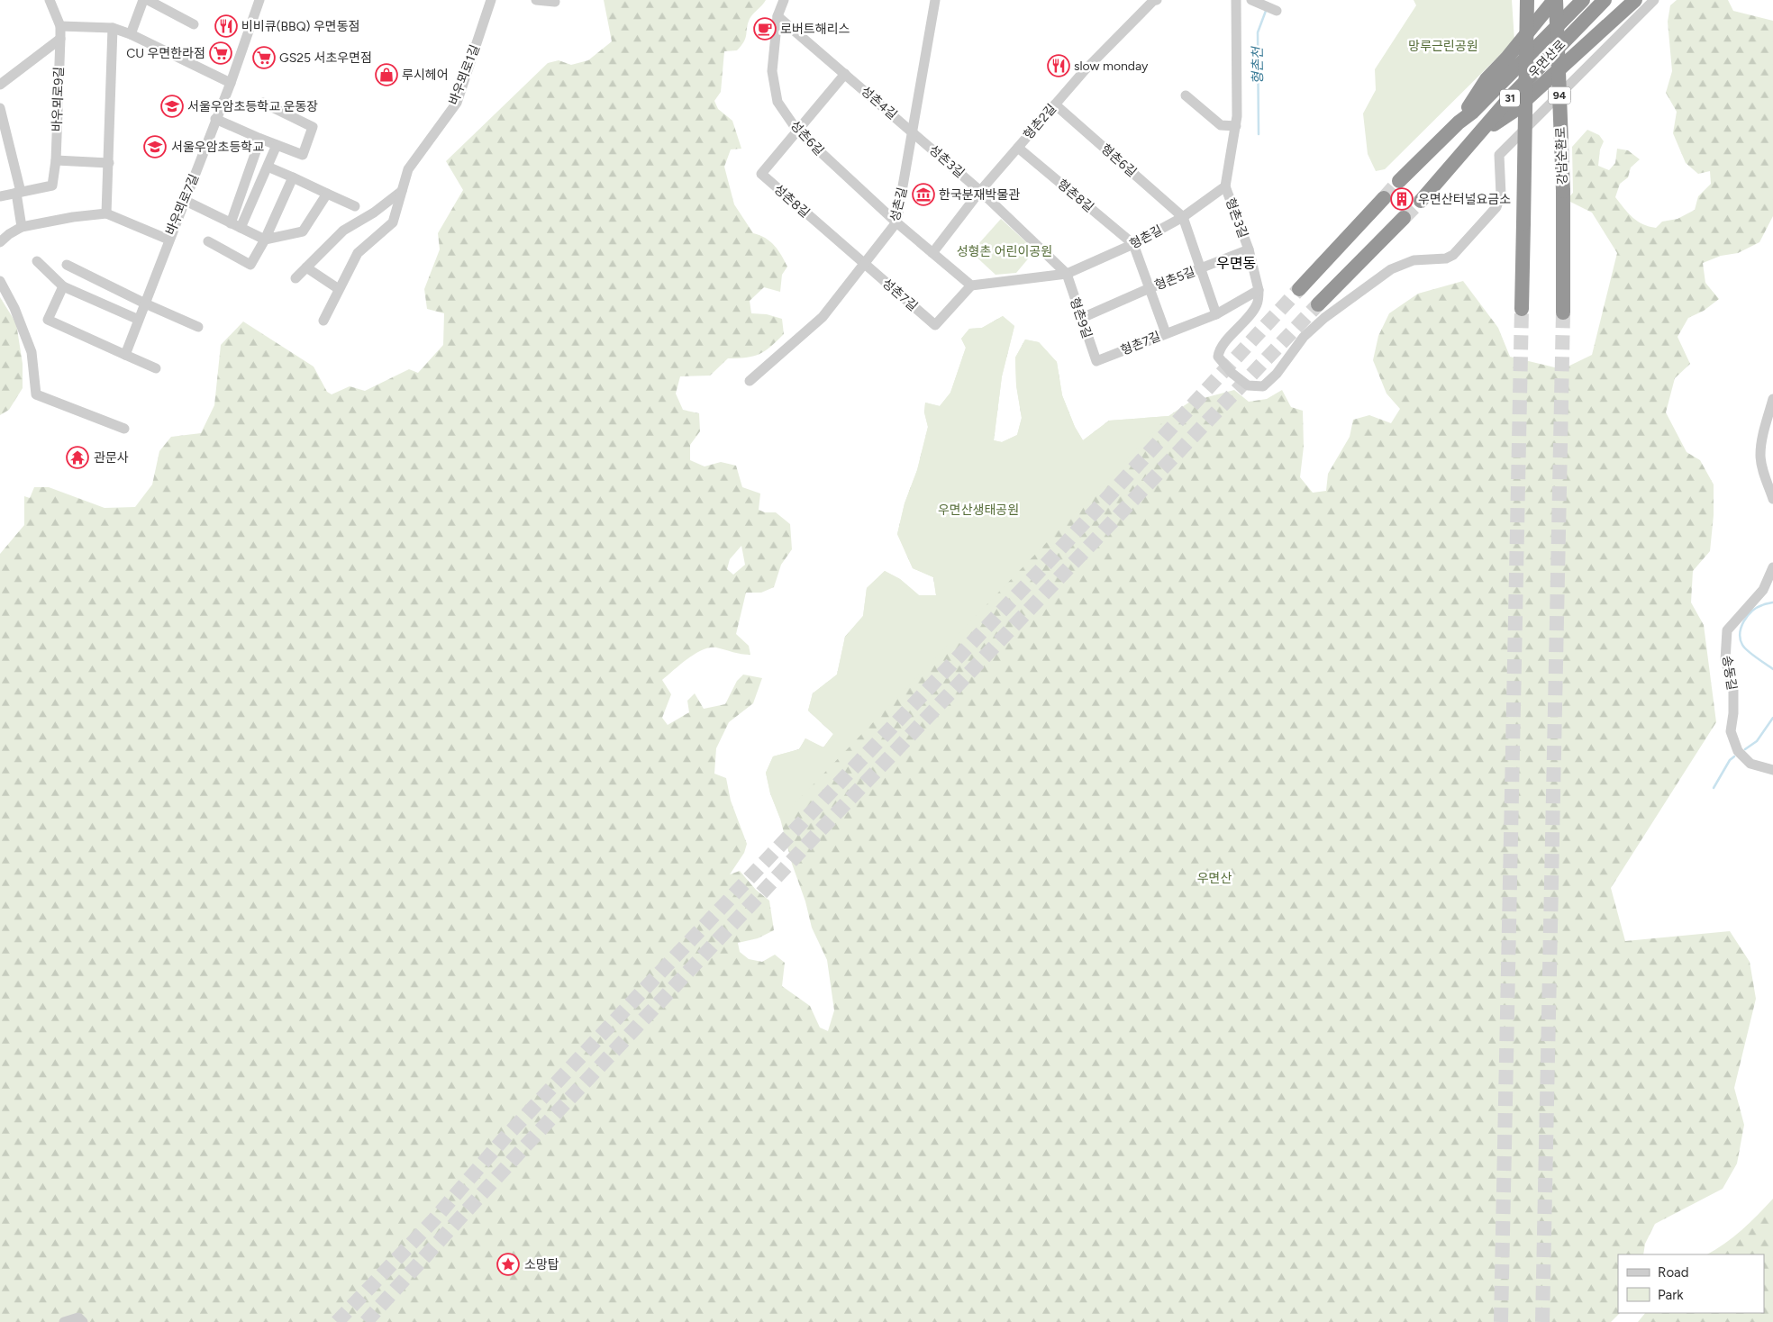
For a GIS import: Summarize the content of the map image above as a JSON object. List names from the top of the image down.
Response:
{
  "streets": {
    "highway": [
      "우면산로",
      "94",
      "31",
      "강남순환로"
    ],
    "street": [
      "바우뫼로1길",
      "바우뫼로9길",
      "성촌4길",
      "형촌2길",
      "성촌6길",
      "형촌6길",
      "성촌3길",
      "형촌8길",
      "성촌8길",
      "바우뫼로7길",
      "성촌길",
      "형촌3길",
      "형촌길",
      "형촌5길",
      "성촌7길",
      "형촌9길",
      "형촌7길",
      "송동길"
    ]
  },
  "crossings": [
    ["성촌4길", "성촌6길"],
    ["성촌4길", "성촌3길"],
    ["성촌4길", "성촌길"],
    ["형촌2길", "형촌6길"],
    ["형촌2길", "성촌3길"],
    ["형촌2길", "형촌8길"],
    ["성촌6길", "성촌8길"],
    ["성촌6길", "성촌길"],
    ["형촌6길", "형촌길"],
    ["형촌6길", "형촌5길"],
    ["성촌3길", "성촌길"],
    ["성촌3길", "형촌길"],
    ["성촌3길", "형촌9길"],
    ["형촌8길", "형촌길"],
    ["형촌8길", "형촌7길"],
    ["성촌8길", "성촌길"],
    ["성촌8길", "성촌7길"],
    ["성촌길", "성촌7길"],
    ["형촌3길", "형촌길"],
    ["형촌3길", "형촌5길"],
    ["형촌길", "형촌5길"],
    ["형촌길", "성촌7길"],
    ["형촌길", "형촌9길"],
    ["형촌길", "형촌7길"],
    ["형촌5길", "형촌7길"],
    ["형촌9길", "형촌7길"]
  ],
  "districts": ["우면동"],
  "water": ["형촌천"],
  "parks": [
    "망루근린공원",
    "성형촌 어린이공원",
    "우면산생태공원",
    "우면산"
  ],
  "places": {
    "restaurant": ["비비큐(BBQ) 우면동점", "slow monday"],
    "cafe": ["로버트해리스"],
    "supermarket": ["CU 우면한라점", "GS25 서초우면점"],
    "shop": ["루시헤어"],
    "school or university": ["서울우암초등학교 운동장", "서울우암초등학교"],
    "museum": ["한국분재박물관"],
    "building": ["우면산터널요금소"],
    "temple": ["관문사"],
    "place": ["소망탑"]
  },
  "legend": ["Road", "Park"]
}
